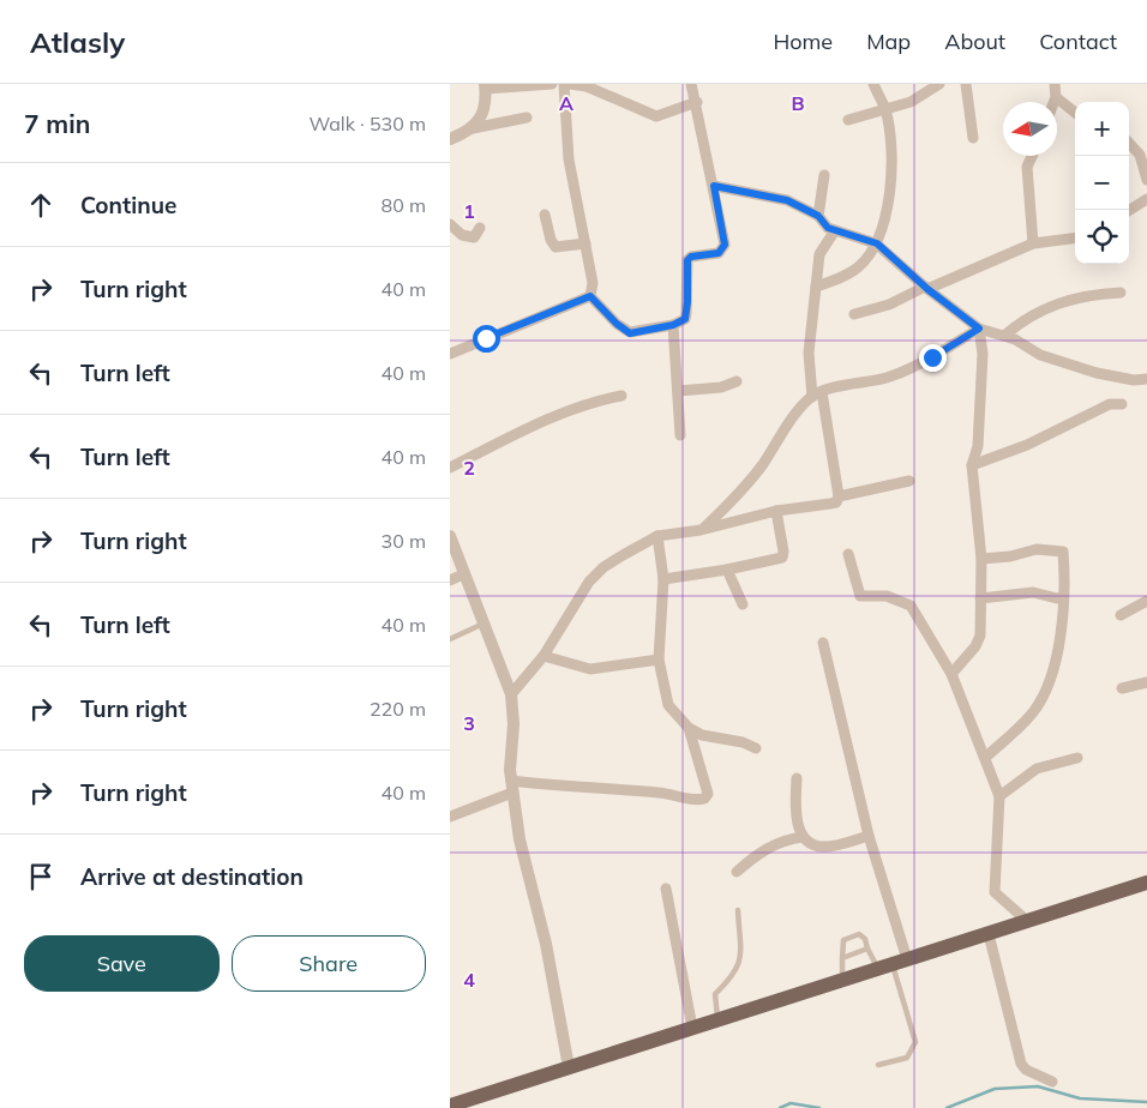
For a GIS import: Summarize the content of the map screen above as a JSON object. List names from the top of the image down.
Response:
{
  "north": "left",
  "page": {
    "header": "Atlasly",
    "nav": [
      "Home",
      "Map",
      "About",
      "Contact"
    ],
    "heading": ["7 min", "Walk · 530 m"],
    "map_buttons": ["+", "−"],
    "list": [
      ["Continue", "80 m"],
      ["Turn right", "40 m"],
      ["Turn left", "40 m"],
      ["Turn left", "40 m"],
      ["Turn right", "30 m"],
      ["Turn left", "40 m"],
      ["Turn right", "220 m"],
      ["Turn right", "40 m"],
      "Arrive at destination"
    ],
    "buttons": ["Save", "Share"]
  },
  "grid": {
    "columns": ["A", "B"],
    "rows": [
      "1",
      "2",
      "3",
      "4"
    ]
  }
}
